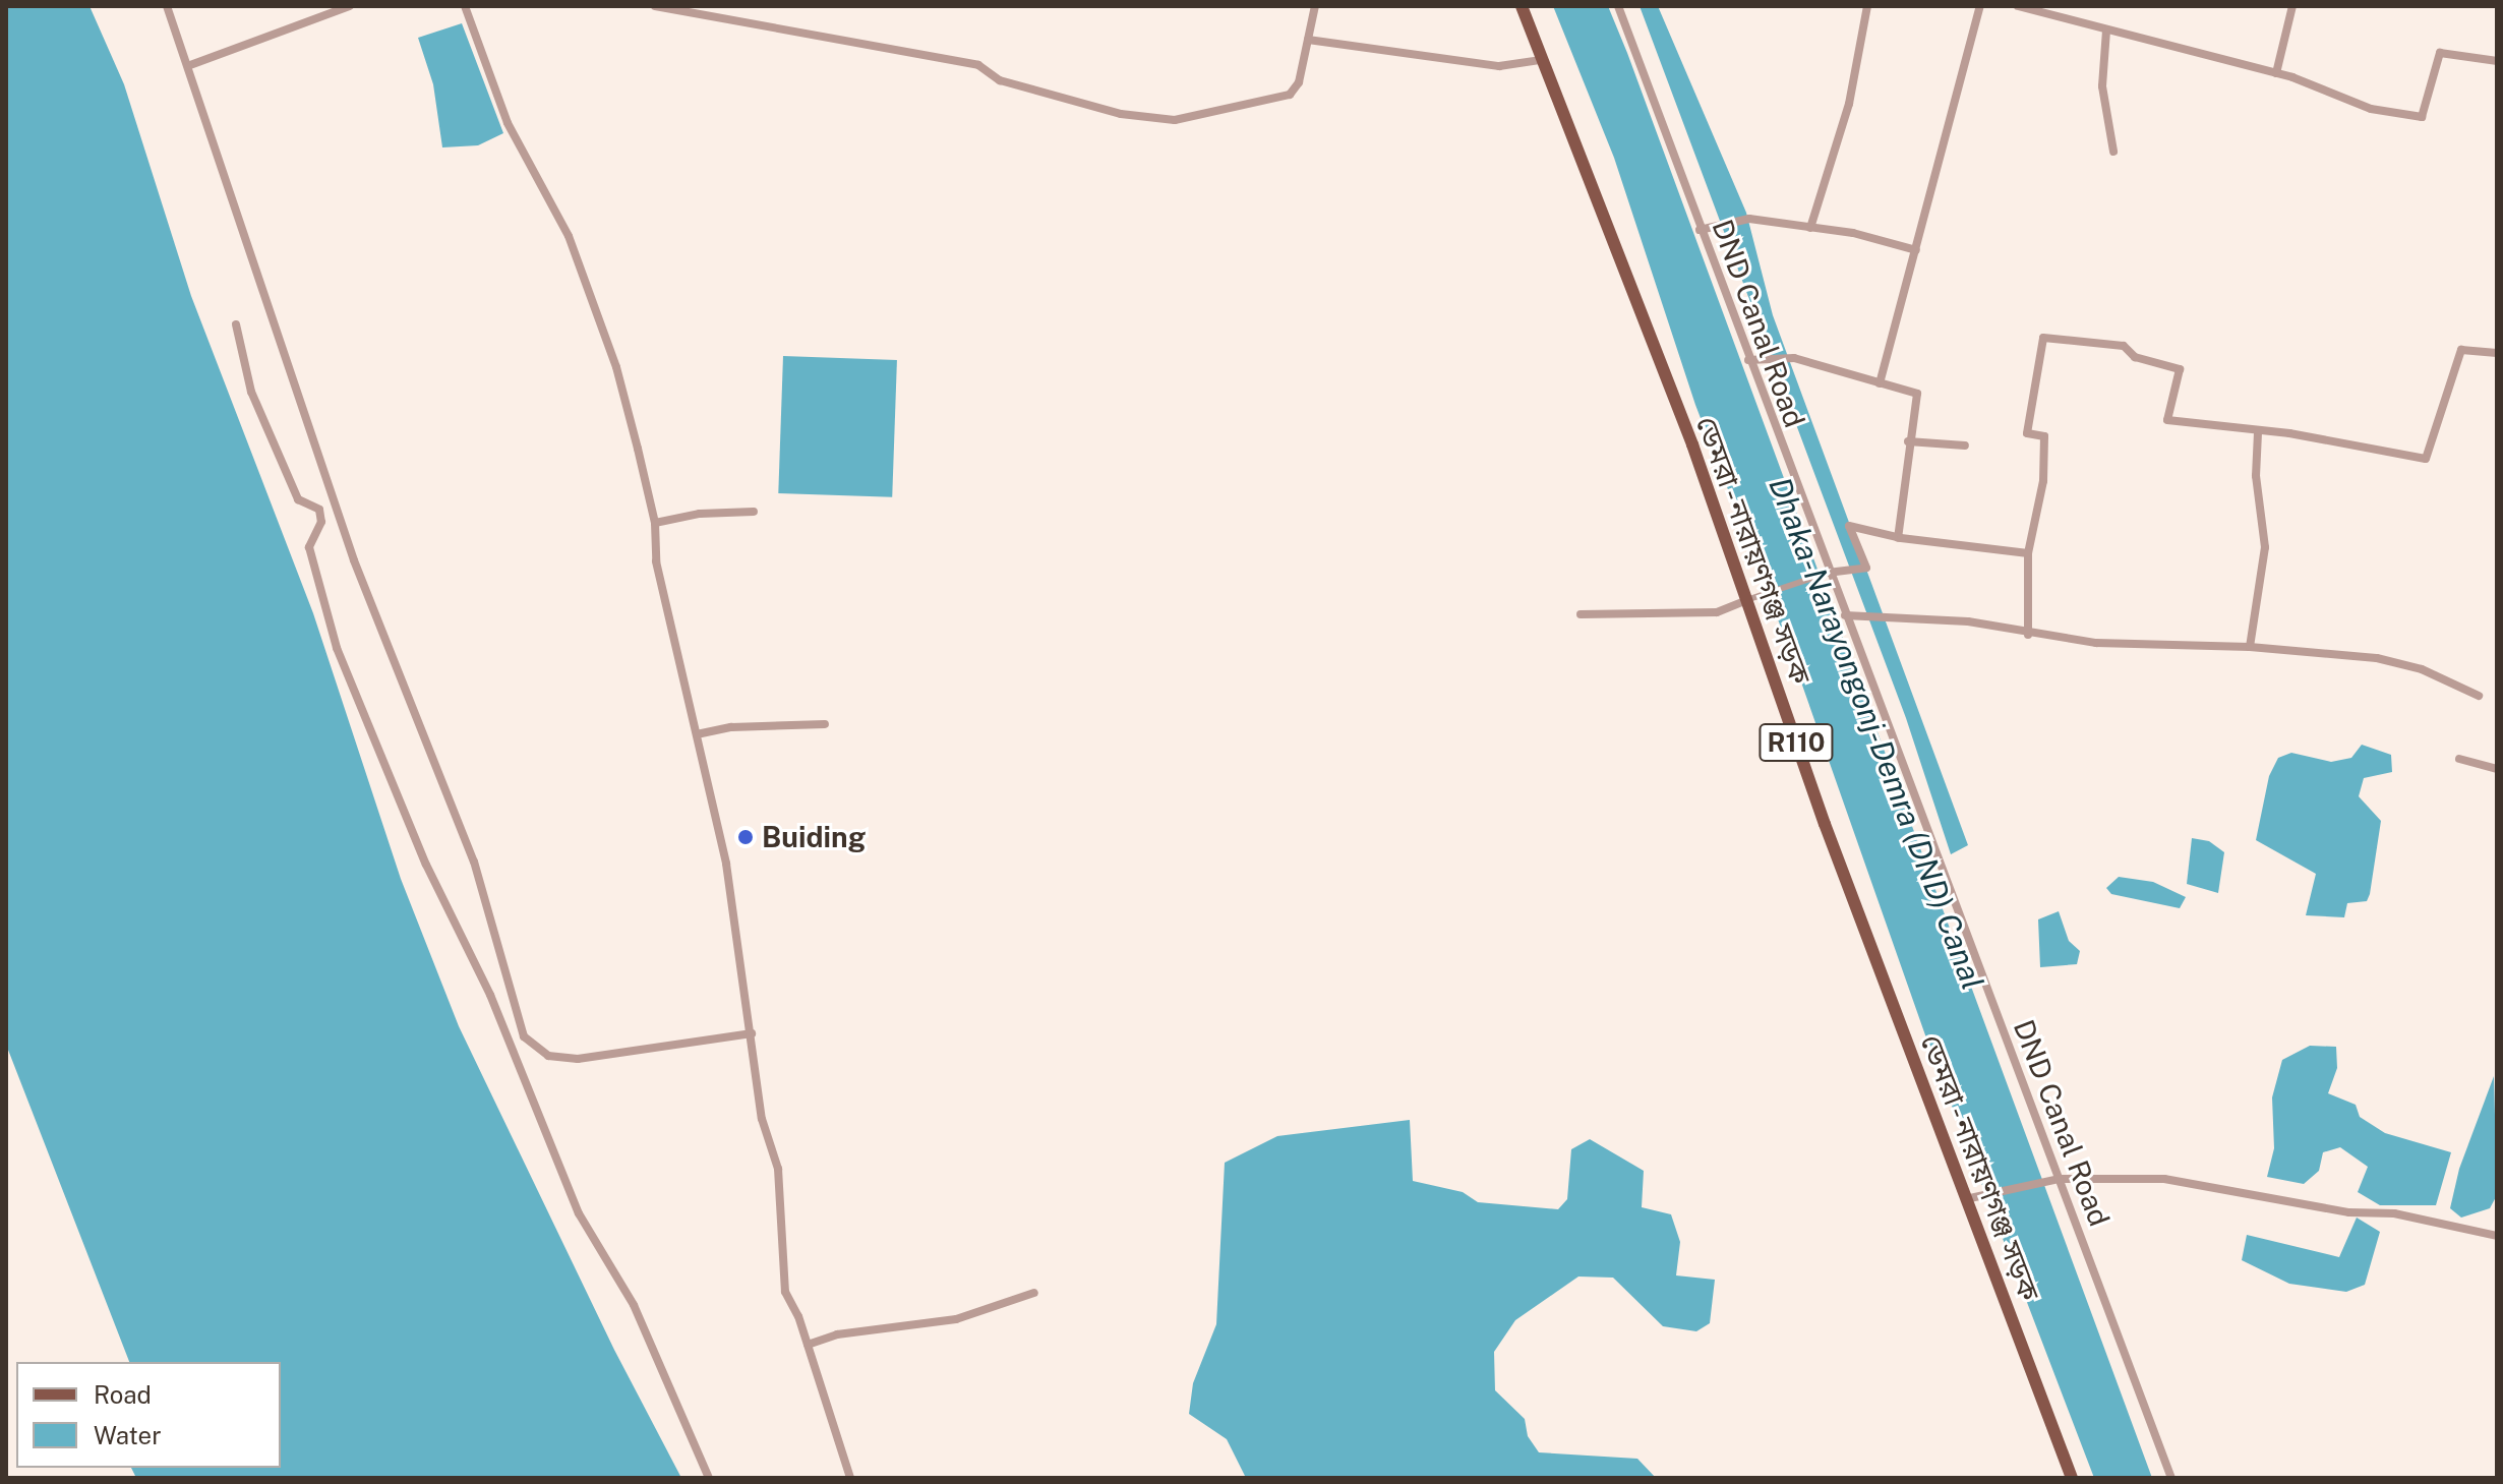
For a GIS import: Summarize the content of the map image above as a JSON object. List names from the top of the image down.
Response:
{
  "streets": {
    "main road": ["ডেমরা - নারায়ণগঞ্জ সড়ক", "R110"],
    "street": ["DND Canal Road"]
  },
  "water": ["Dhaka-Narayongonj-Demra (DND) Canal"],
  "places": ["Buiding"],
  "legend": ["Road", "Water"]
}
